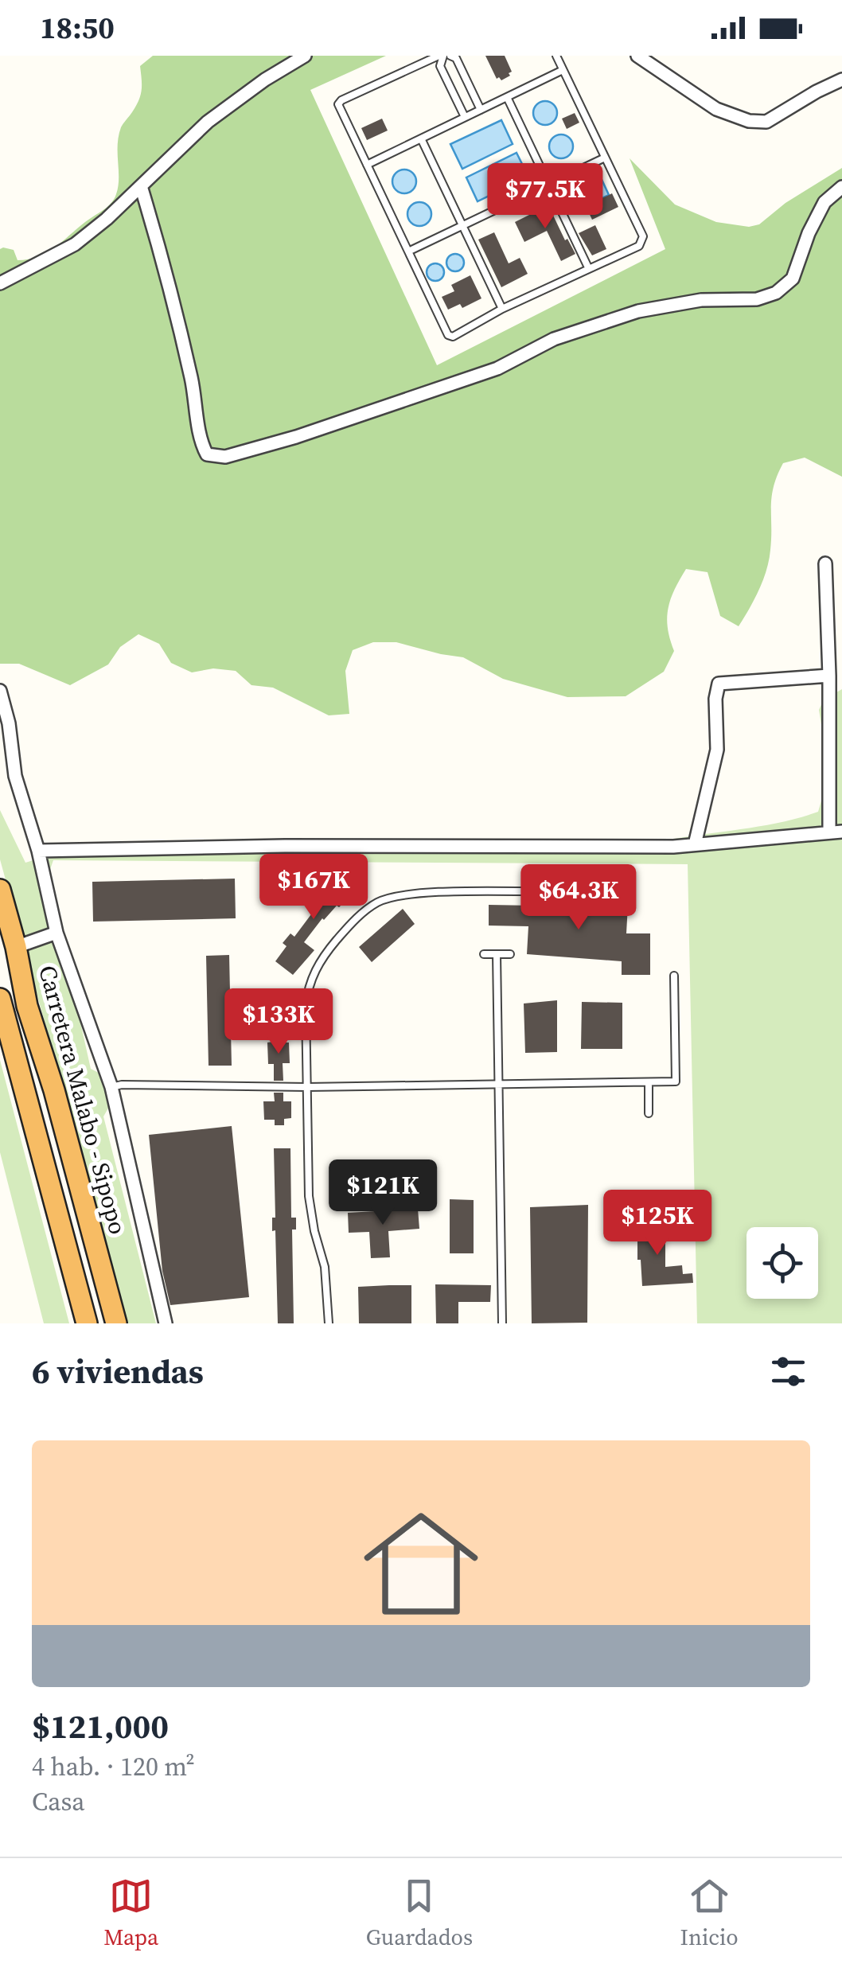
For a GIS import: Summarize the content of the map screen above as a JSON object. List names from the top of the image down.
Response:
{
  "streets": {
    "highway": ["Carretera Malabo - Sipopo"]
  },
  "page": {
    "status": "18:50",
    "price": [
      "$77.5K",
      "$167K",
      "$64.3K",
      "$133K",
      "$121K",
      "$125K"
    ],
    "heading": "6 viviendas",
    "list": [
      {
        "name": "$121,000",
        "note": "4 hab. · 120 m² · Casa"
      }
    ],
    "tabs": ["Mapa", "Guardados", "Inicio"]
  }
}
